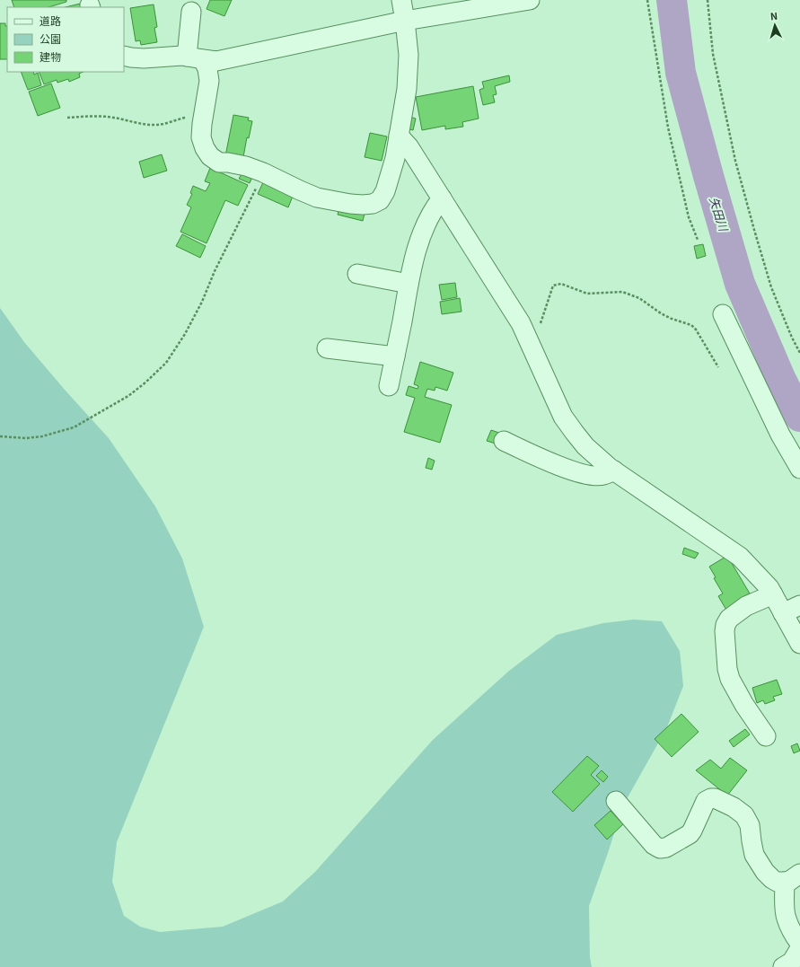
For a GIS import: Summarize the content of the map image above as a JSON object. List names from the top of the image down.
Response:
{
  "water": ["矢田川"],
  "legend": ["道路", "公園", "建物"],
  "north": "top"
}
